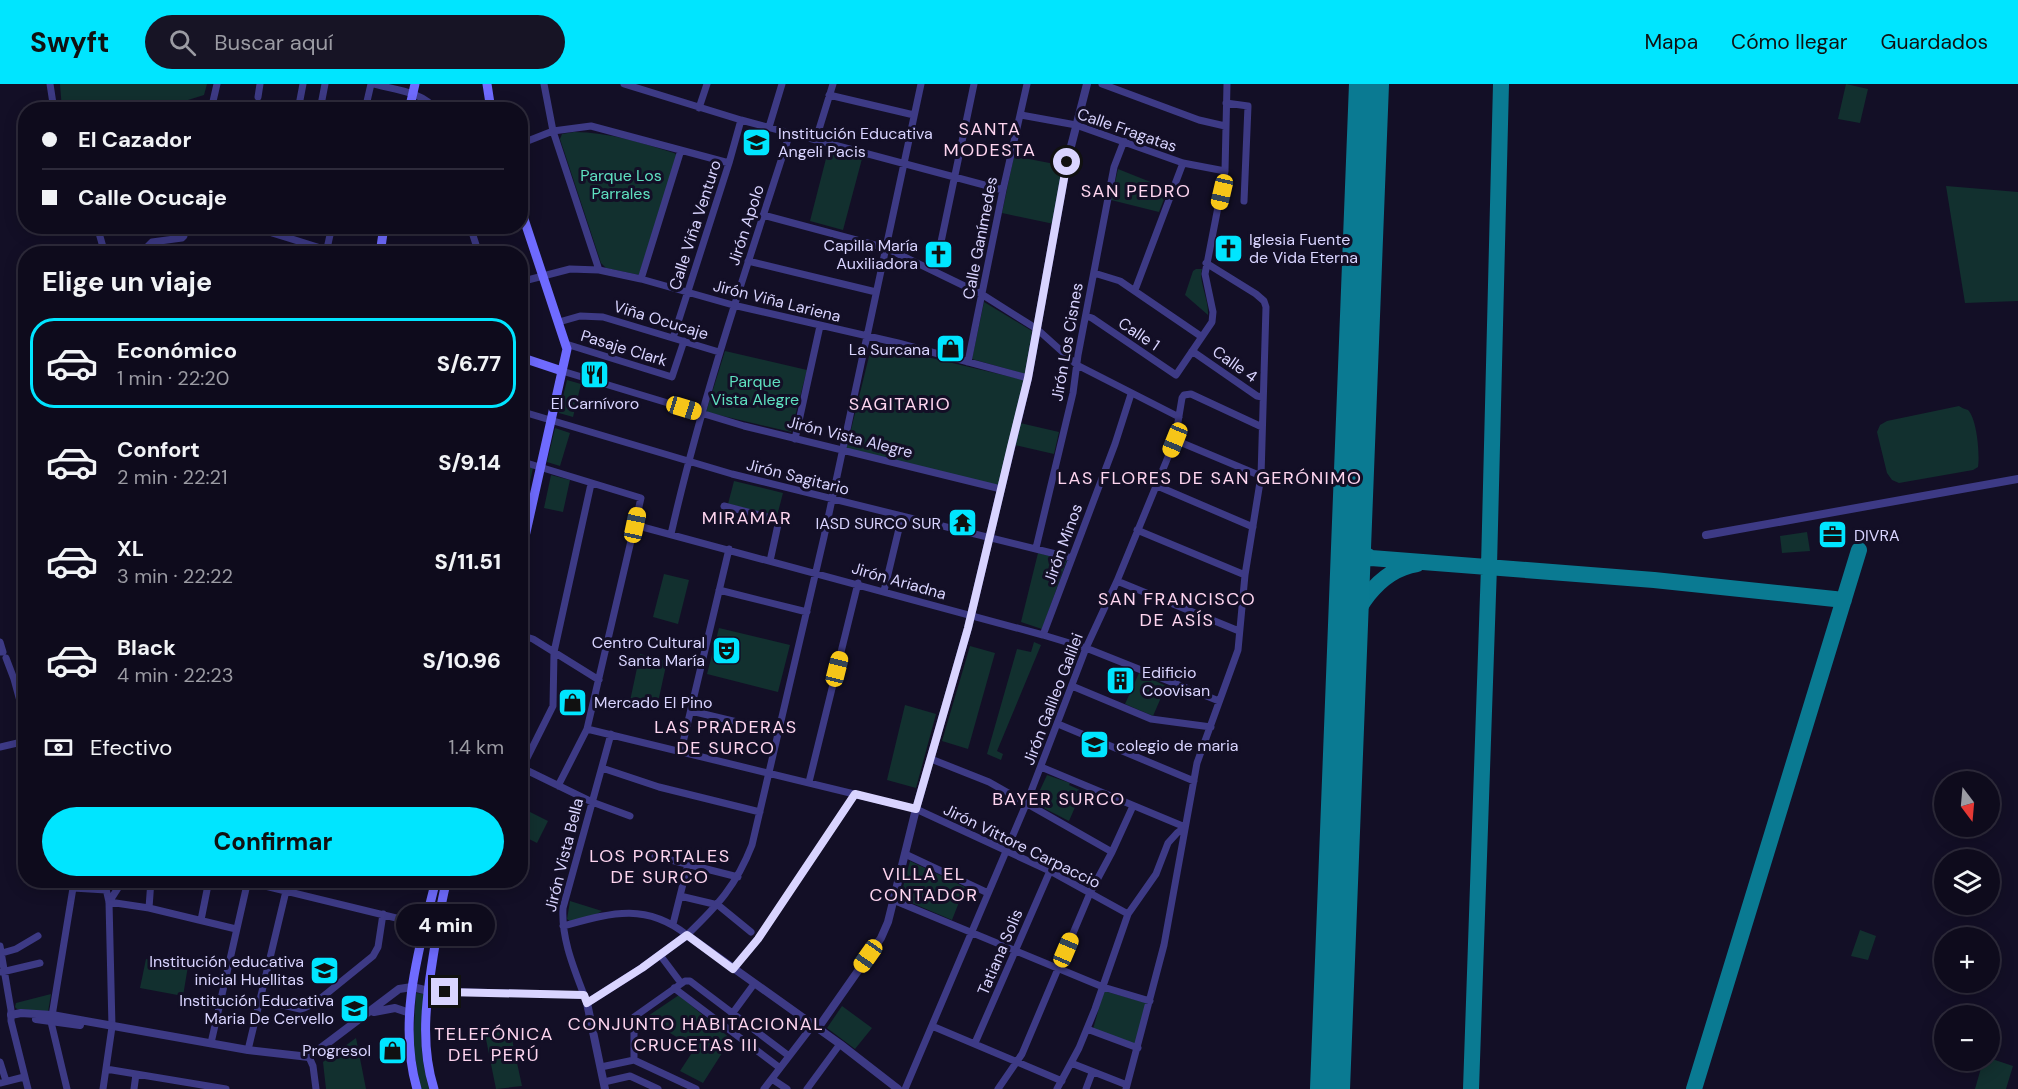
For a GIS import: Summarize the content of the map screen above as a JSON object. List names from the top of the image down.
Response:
{
  "streets": {
    "main road": ["Jirón Vista Alegre"],
    "street": [
      "Calle Fragatas",
      "Calle Viña Venturo",
      "Jirón Apolo",
      "Calle Ganímedes",
      "Jirón Viña Lariena",
      "Viña Ocucaje",
      "Calle 1",
      "Jirón Los Cisnes",
      "Pasaje Clark",
      "Calle 4",
      "Jirón Sagitario",
      "Jirón Minos",
      "Jirón Ariadna",
      "Jirón Galileo Galilei",
      "Jirón Vittore Carpaccio",
      "Jirón Vista Bella",
      "Tatiana Solis"
    ]
  },
  "crossings": [
    ["Calle Fragatas", "Calle Ganímedes"],
    ["Calle Fragatas", "Jirón Los Cisnes"],
    ["Calle Viña Venturo", "Jirón Viña Lariena"],
    ["Calle Viña Venturo", "Viña Ocucaje"],
    ["Jirón Apolo", "Jirón Viña Lariena"],
    ["Jirón Apolo", "Viña Ocucaje"],
    ["Jirón Apolo", "Jirón Vista Alegre"],
    ["Jirón Apolo", "Jirón Sagitario"],
    ["Jirón Apolo", "Jirón Ariadna"],
    ["Calle Ganímedes", "Jirón Viña Lariena"],
    ["Viña Ocucaje", "Pasaje Clark"],
    ["Calle 1", "Jirón Los Cisnes"],
    ["Calle 1", "Calle 4"],
    ["Jirón Los Cisnes", "Jirón Sagitario"],
    ["Jirón Sagitario", "Jirón Minos"],
    ["Jirón Minos", "Jirón Ariadna"],
    ["Jirón Ariadna", "Jirón Galileo Galilei"],
    ["Jirón Galileo Galilei", "Jirón Vittore Carpaccio"],
    ["Jirón Vittore Carpaccio", "Jirón Vista Bella"],
    ["Jirón Vittore Carpaccio", "Tatiana Solis"]
  ],
  "districts": [
    "SANTA MODESTA",
    "SAN PEDRO",
    "SAGITARIO",
    "LAS FLORES DE SAN GERÓNIMO",
    "MIRAMAR",
    "SAN FRANCISCO DE ASÍS",
    "LAS PRADERAS DE SURCO",
    "BAYER SURCO",
    "LOS PORTALES DE SURCO",
    "VILLA EL CONTADOR",
    "CONJUNTO HABITACIONAL CRUCETAS III",
    "TELEFÓNICA DEL PERÚ"
  ],
  "parks": ["Parque Los Parrales", "Parque Vista Alegre"],
  "places": {
    "school or university": [
      "Institución Educativa Angeli Pacis",
      "colegio de maria",
      "Institución educativa inicial Huellitas",
      "Institución Educativa Maria De Cervello"
    ],
    "church": ["Iglesia Fuente de Vida Eterna", "Capilla María Auxiliadora"],
    "shop": ["La Surcana", "Mercado El Pino", "Progresol"],
    "restaurant": ["El Carnívoro"],
    "temple": ["IASD SURCO SUR"],
    "office": ["DIVRA"],
    "theatre": ["Centro Cultural Santa María"],
    "building": ["Edificio Coovisan"]
  },
  "north": "bottom",
  "page": {
    "header": "Swyft",
    "search": "Buscar aquí",
    "nav": ["Mapa", "Cómo llegar", "Guardados"],
    "banner": ["El Cazador", "Calle Ocucaje"],
    "heading": "Elige un viaje",
    "list": [
      {
        "name": "Económico",
        "note": "1 min · 22:20",
        "value": "S/6.77"
      },
      {
        "name": "Confort",
        "note": "2 min · 22:21",
        "value": "S/9.14"
      },
      {
        "name": "XL",
        "note": "3 min · 22:22",
        "value": "S/11.51"
      },
      {
        "name": "Black",
        "note": "4 min · 22:23",
        "value": "S/10.96"
      }
    ],
    "pay": ["Efectivo", "1.4 km"],
    "map_buttons": ["+", "−"],
    "buttons": "Confirmar",
    "bubble": "4 min"
  }
}
